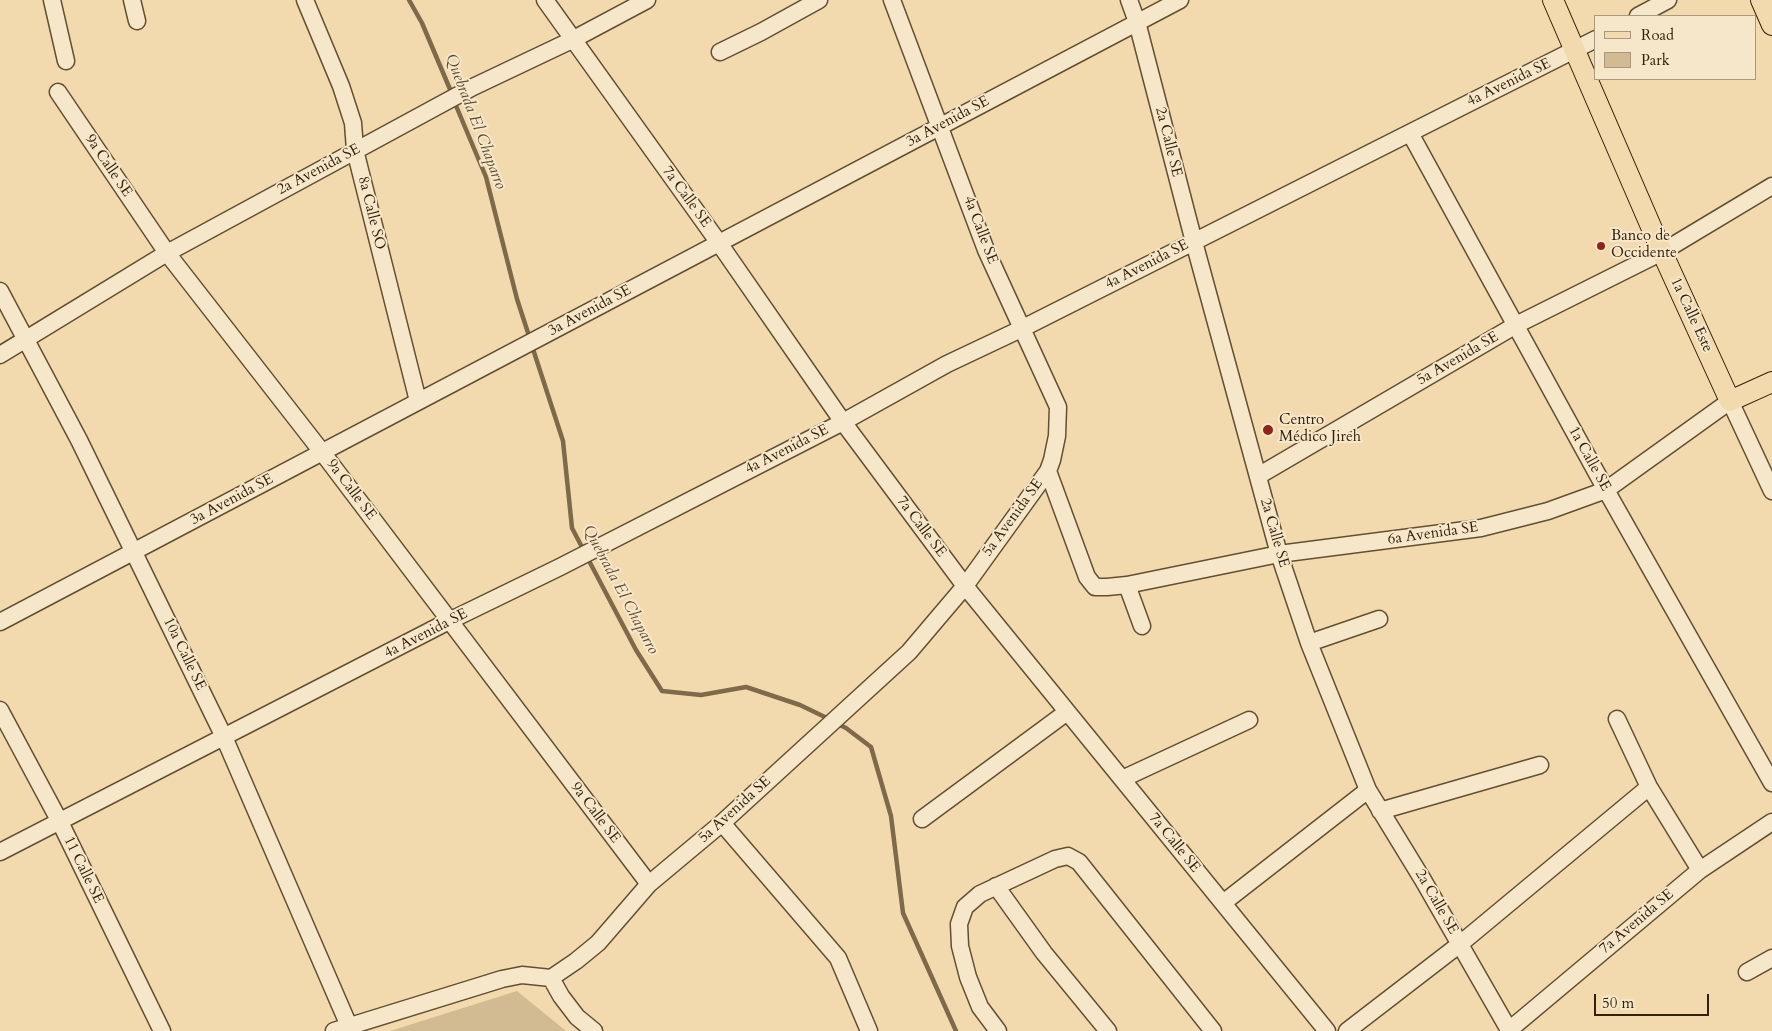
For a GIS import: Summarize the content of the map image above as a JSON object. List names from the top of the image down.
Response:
{
  "streets": {
    "main road": ["1a Calle Este"],
    "street": [
      "4a Avenida SE",
      "3a Avenida SE",
      "2a Calle SE",
      "9a Calle SE",
      "2a Avenida SE",
      "7a Calle SE",
      "8a Calle SO",
      "4a Calle SE",
      "5a Avenida SE",
      "1a Calle SE",
      "6a Avenida SE",
      "10a Calle SE",
      "11 Calle SE",
      "7a Avenida SE"
    ]
  },
  "crossings": [
    ["4a Avenida SE", "2a Calle SE"],
    ["4a Avenida SE", "9a Calle SE"],
    ["4a Avenida SE", "7a Calle SE"],
    ["4a Avenida SE", "4a Calle SE"],
    ["4a Avenida SE", "1a Calle Este"],
    ["4a Avenida SE", "1a Calle SE"],
    ["4a Avenida SE", "10a Calle SE"],
    ["4a Avenida SE", "11 Calle SE"],
    ["3a Avenida SE", "2a Calle SE"],
    ["3a Avenida SE", "9a Calle SE"],
    ["3a Avenida SE", "7a Calle SE"],
    ["3a Avenida SE", "8a Calle SO"],
    ["3a Avenida SE", "4a Calle SE"],
    ["3a Avenida SE", "10a Calle SE"],
    ["2a Calle SE", "5a Avenida SE"],
    ["2a Calle SE", "6a Avenida SE"],
    ["2a Calle SE", "7a Avenida SE"],
    ["9a Calle SE", "2a Avenida SE"],
    ["9a Calle SE", "5a Avenida SE"],
    ["2a Avenida SE", "7a Calle SE"],
    ["2a Avenida SE", "8a Calle SO"],
    ["2a Avenida SE", "10a Calle SE"],
    ["7a Calle SE", "5a Avenida SE"],
    ["4a Calle SE", "5a Avenida SE"],
    ["4a Calle SE", "6a Avenida SE"],
    ["1a Calle Este", "5a Avenida SE"],
    ["1a Calle Este", "6a Avenida SE"],
    ["5a Avenida SE", "1a Calle SE"],
    ["5a Avenida SE", "6a Avenida SE"],
    ["1a Calle SE", "6a Avenida SE"]
  ],
  "water": ["Quebrada El Chaparro"],
  "places": ["Banco de Occidente", "Centro Médico Jireh"],
  "legend": ["Road", "Park"],
  "scale_bar": "50 m"
}
